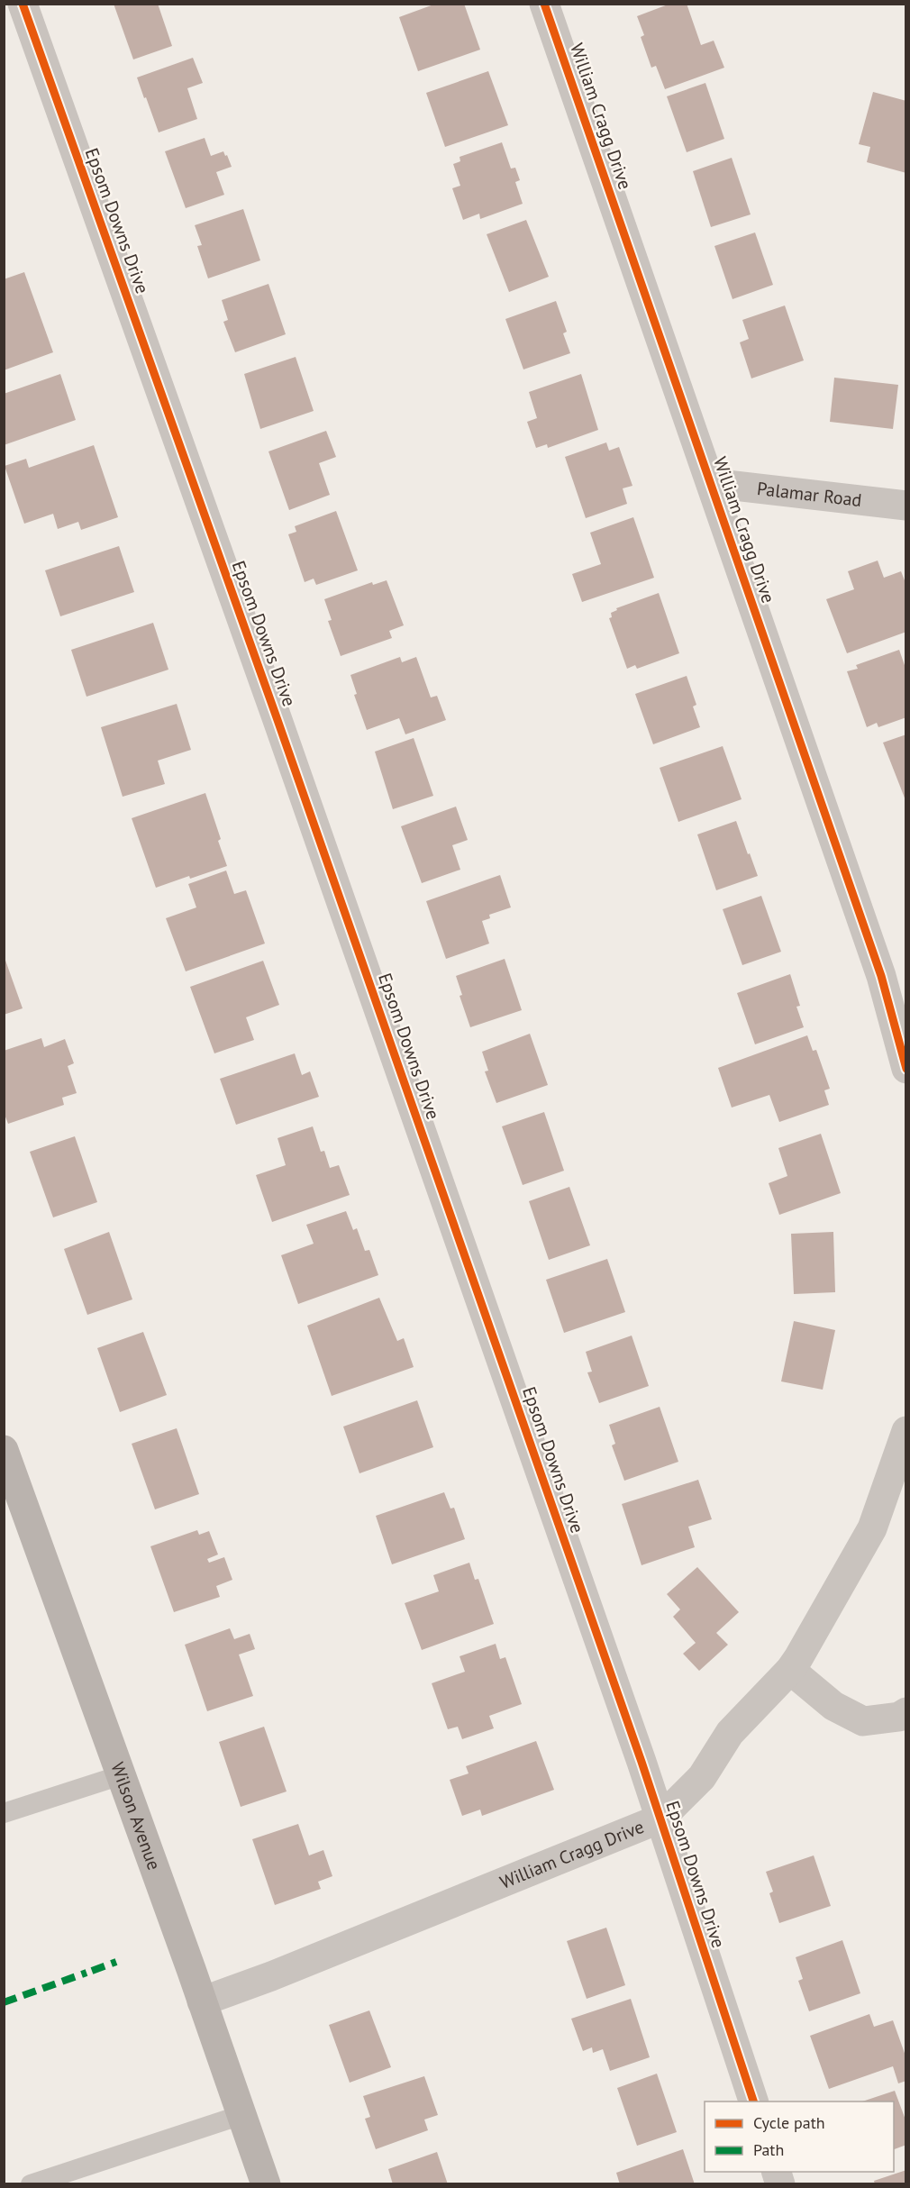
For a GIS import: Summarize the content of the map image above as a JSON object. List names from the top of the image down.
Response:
{
  "streets": {
    "main road": ["Wilson Avenue"],
    "street": ["William Cragg Drive", "Epsom Downs Drive", "Palamar Road"]
  },
  "crossings": [
    ["William Cragg Drive", "Epsom Downs Drive"],
    ["William Cragg Drive", "Palamar Road"],
    ["William Cragg Drive", "Wilson Avenue"]
  ],
  "legend": ["Cycle path", "Path"]
}
